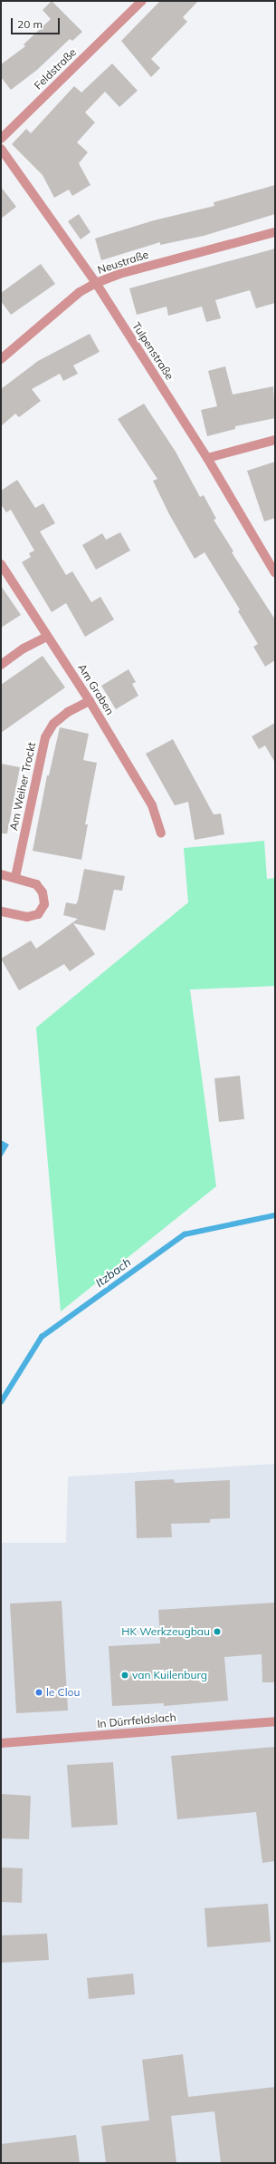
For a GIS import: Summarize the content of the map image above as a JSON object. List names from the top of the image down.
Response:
{
  "streets": {
    "street": [
      "Feldstraße",
      "Neustraße",
      "Tulpenstraße",
      "Am Graben",
      "Am Weiher Trockt",
      "In Dürrfeldslach"
    ]
  },
  "crossings": [
    ["Neustraße", "Tulpenstraße"],
    ["Am Graben", "Am Weiher Trockt"]
  ],
  "water": ["Itzbach"],
  "places": ["HK Werkzeugbau", "van Kuilenburg", "le Clou"],
  "scale_bar": "20 m"
}
